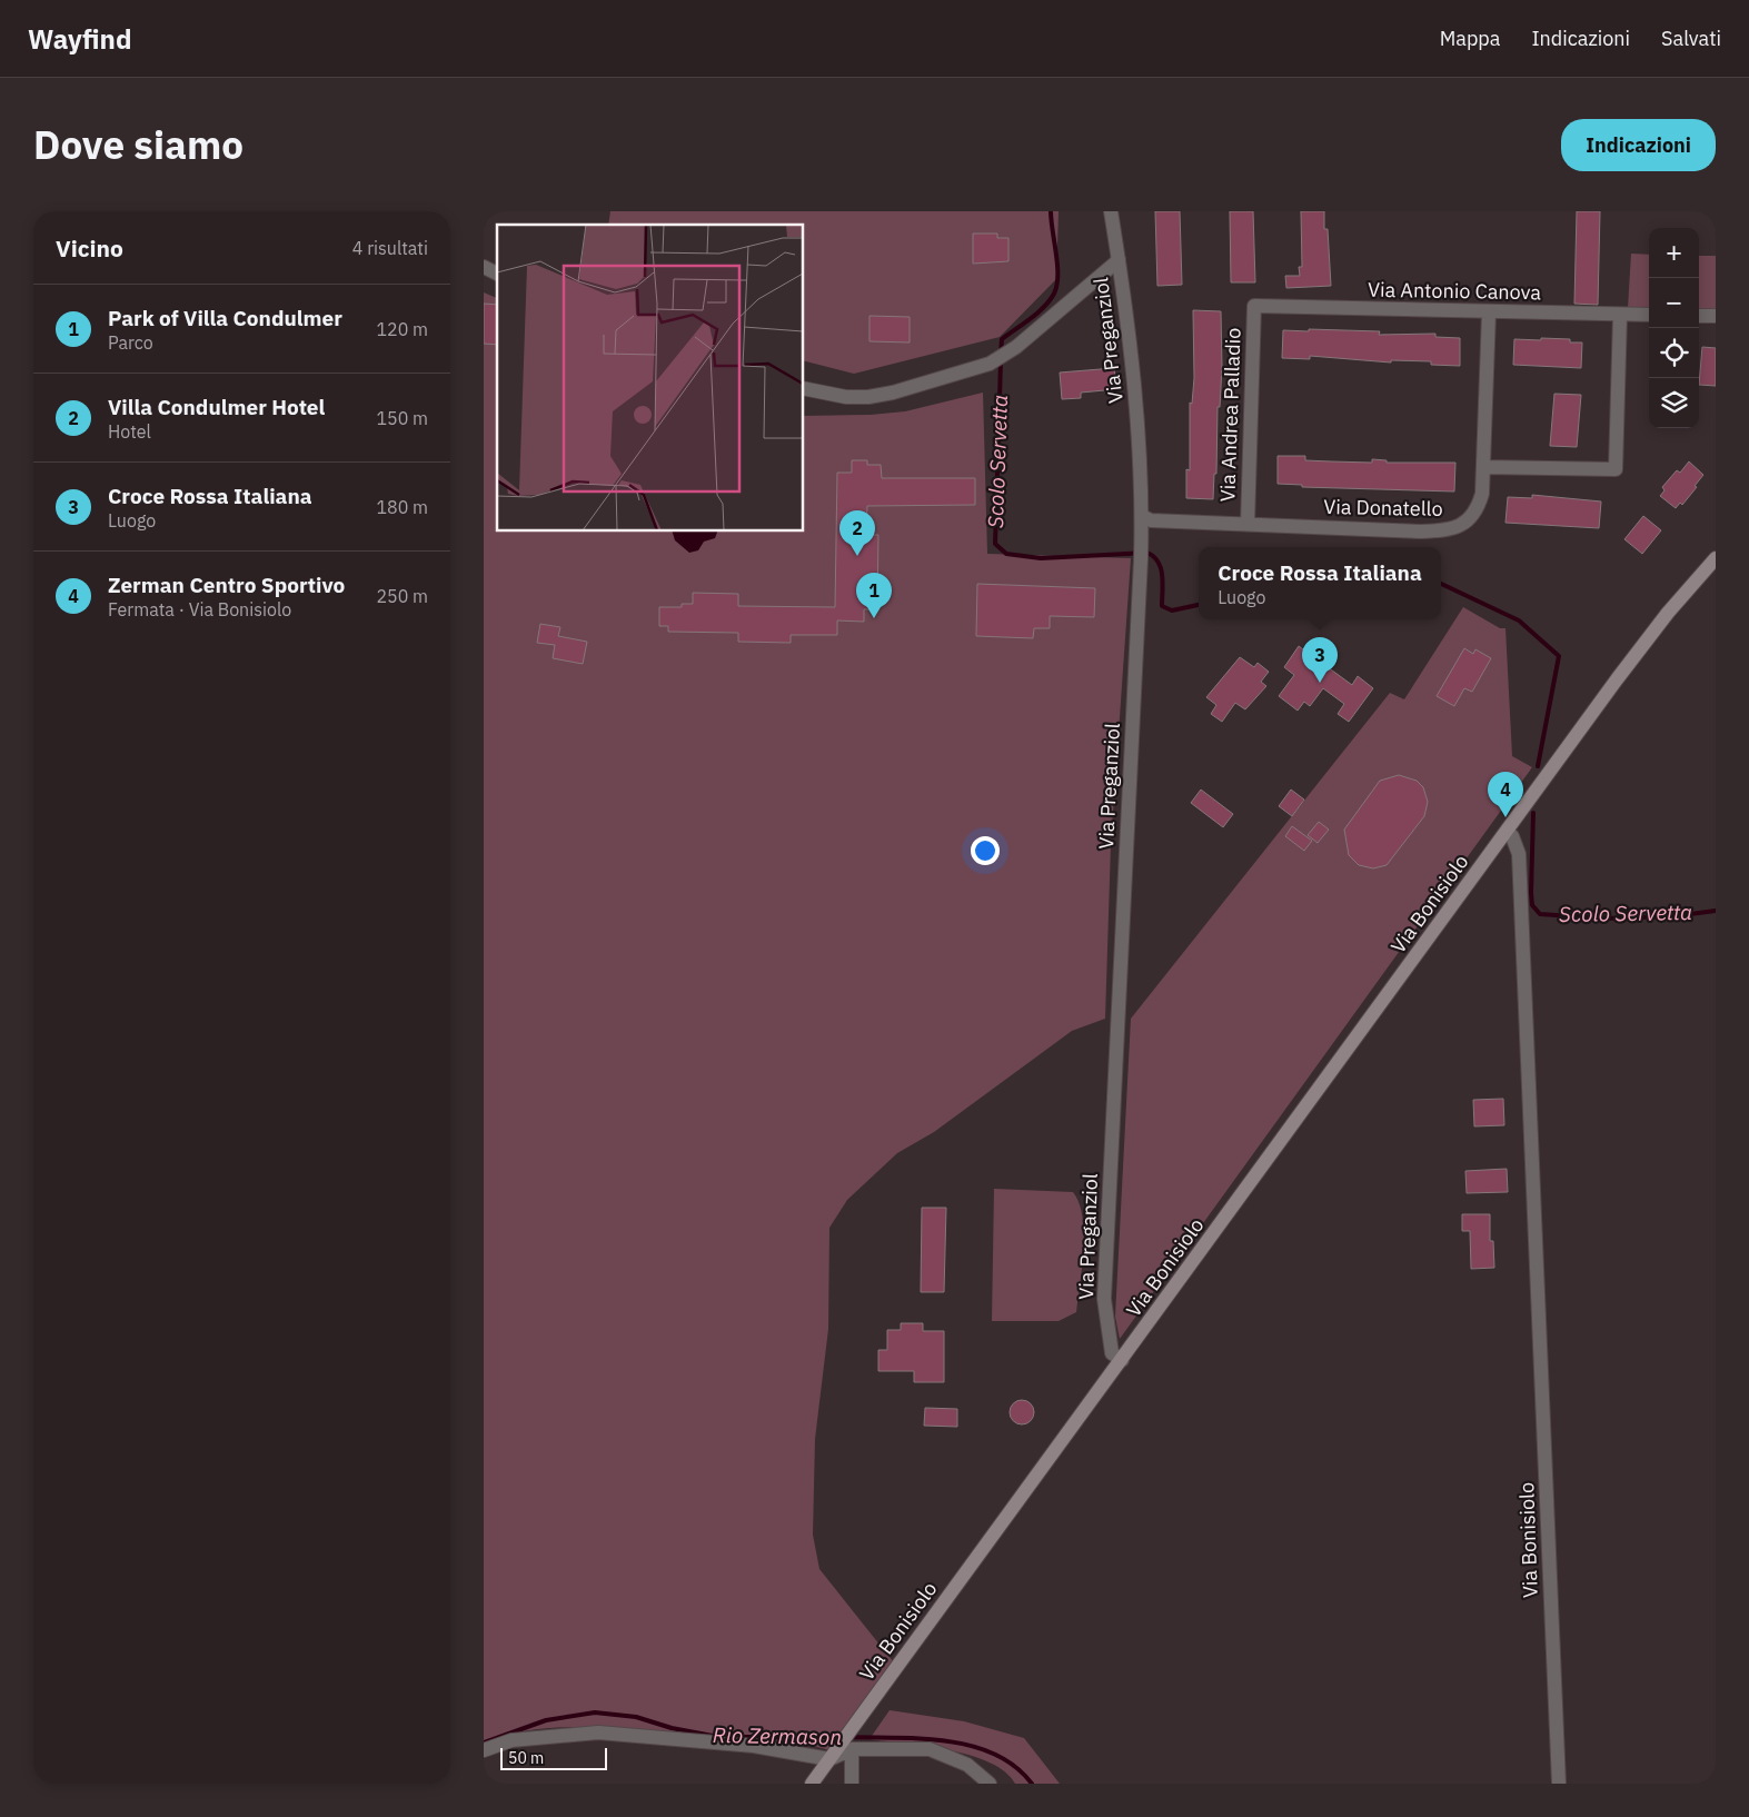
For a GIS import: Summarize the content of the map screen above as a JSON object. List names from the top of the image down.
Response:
{
  "streets": {
    "main road": ["Via Bonisiolo"],
    "street": [
      "Via Antonio Canova",
      "Via Preganziol",
      "Via Andrea Palladio",
      "Via Donatello"
    ]
  },
  "crossings": [
    ["Via Antonio Canova", "Via Andrea Palladio"],
    ["Via Antonio Canova", "Via Donatello"],
    ["Via Preganziol", "Via Donatello"],
    ["Via Preganziol", "Via Bonisiolo"],
    ["Via Andrea Palladio", "Via Donatello"]
  ],
  "water": ["Scolo Servetta", "Rio Zermason"],
  "scale_bar": "50 m",
  "page": {
    "header": "Wayfind",
    "nav": ["Mappa", "Indicazioni", "Salvati"],
    "title": "Dove siamo",
    "buttons": "Indicazioni",
    "heading": ["Vicino", "4 risultati"],
    "map_buttons": ["+", "−"],
    "list": [
      {
        "mark": "1",
        "name": "Park of Villa Condulmer",
        "note": "Parco",
        "value": "120 m"
      },
      {
        "mark": "2",
        "name": "Villa Condulmer Hotel",
        "note": "Hotel",
        "value": "150 m"
      },
      {
        "mark": "3",
        "name": "Croce Rossa Italiana",
        "note": "Luogo",
        "value": "180 m"
      },
      {
        "mark": "4",
        "name": "Zerman Centro Sportivo",
        "note": "Fermata · Via Bonisiolo",
        "value": "250 m"
      }
    ],
    "pins": [
      "2",
      "1",
      "3",
      "4"
    ],
    "popup": ["Croce Rossa Italiana", "Luogo"],
    "scale": "50 m"
  }
}
